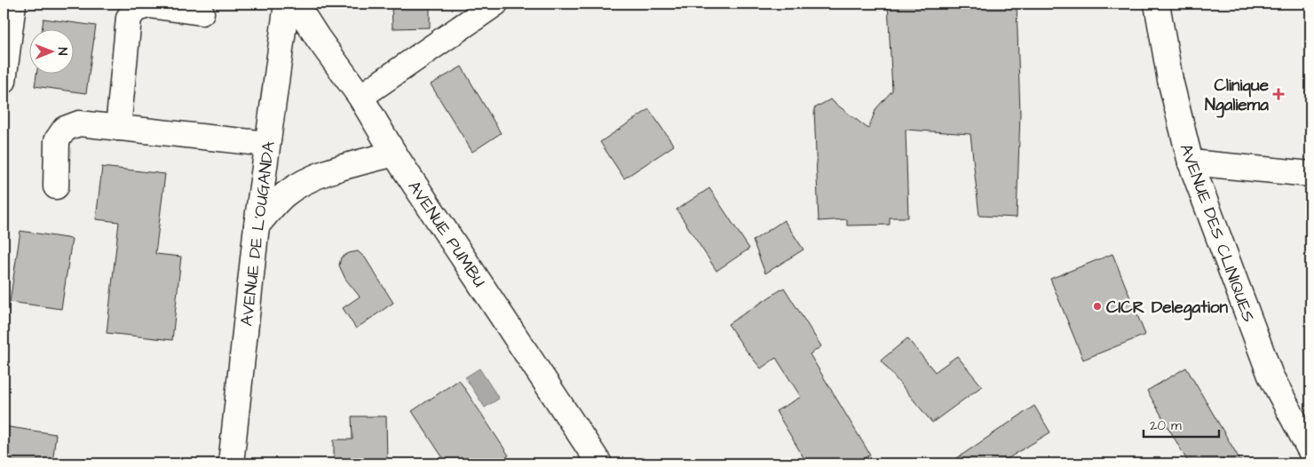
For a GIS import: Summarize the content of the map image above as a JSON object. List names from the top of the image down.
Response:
{
  "streets": {
    "street": ["AVENUE DES CLINIQUES", "AVENUE DE L’OUGANDA", "AVENUE PUMBU"]
  },
  "places": {
    "health": ["Clinique Ngaliema"],
    "other": ["CICR Delegation"]
  },
  "scale_bar": "20 m",
  "north": "right"
}
